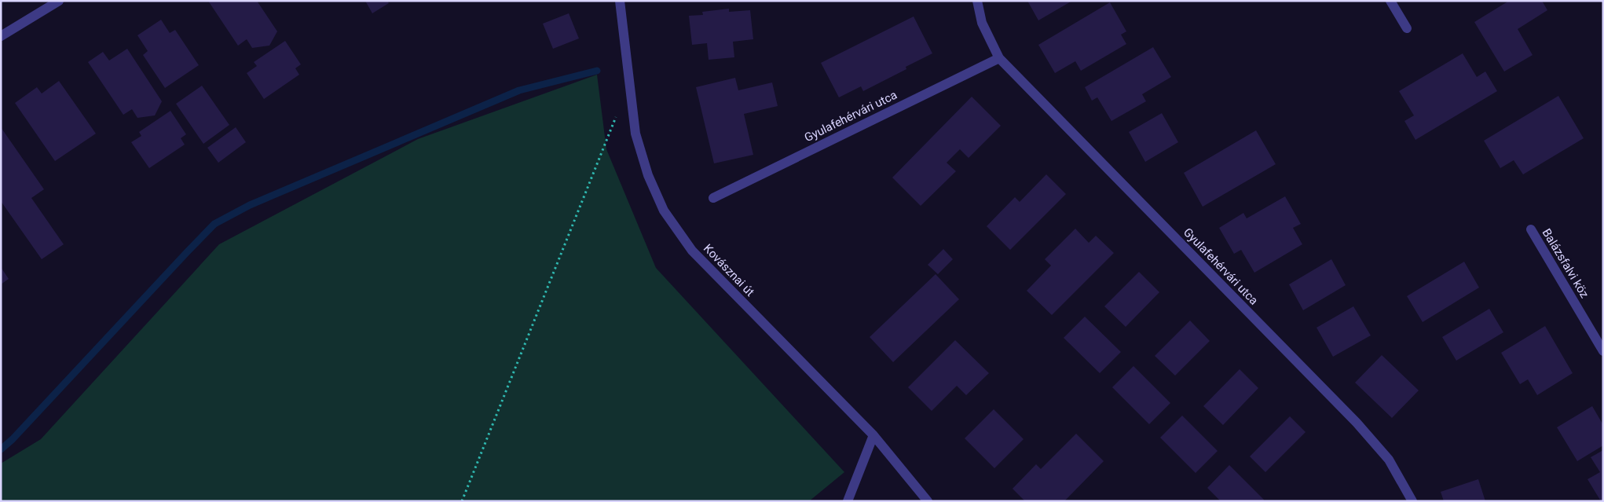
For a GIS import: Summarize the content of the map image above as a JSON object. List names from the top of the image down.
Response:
{
  "streets": {
    "street": ["Gyulafehérvári utca", "Balázsfalvi köz", "Kovásznai út"]
  }
}
